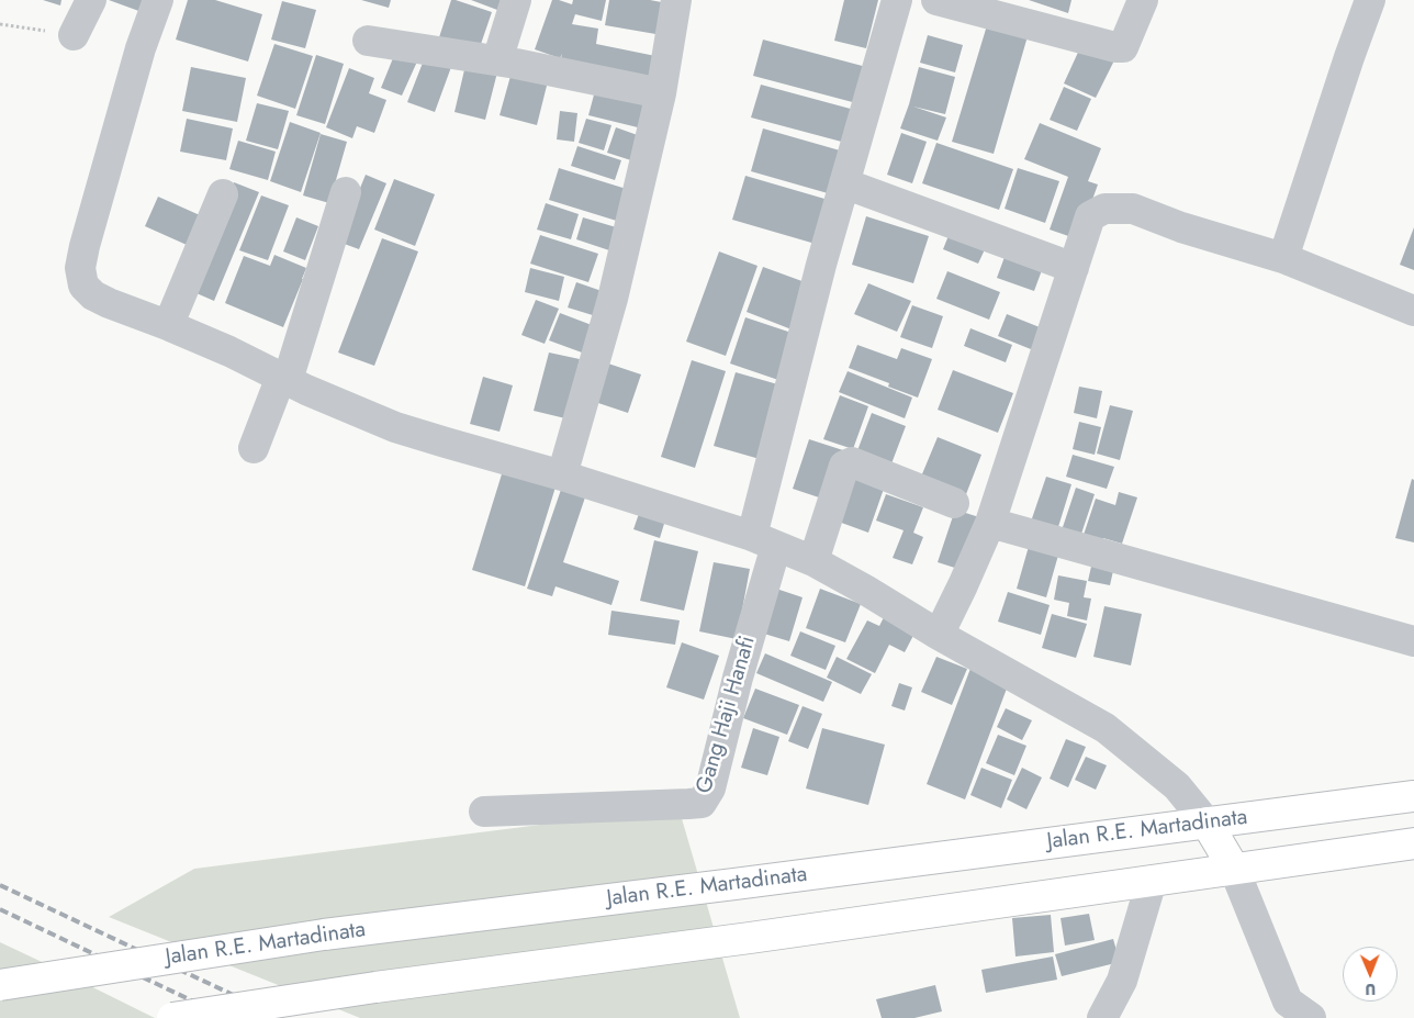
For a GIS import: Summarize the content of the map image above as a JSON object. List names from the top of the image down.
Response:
{
  "streets": {
    "highway": ["Jalan R.E. Martadinata"],
    "street": ["Gang Haji Hanafi"]
  },
  "north": "bottom"
}
